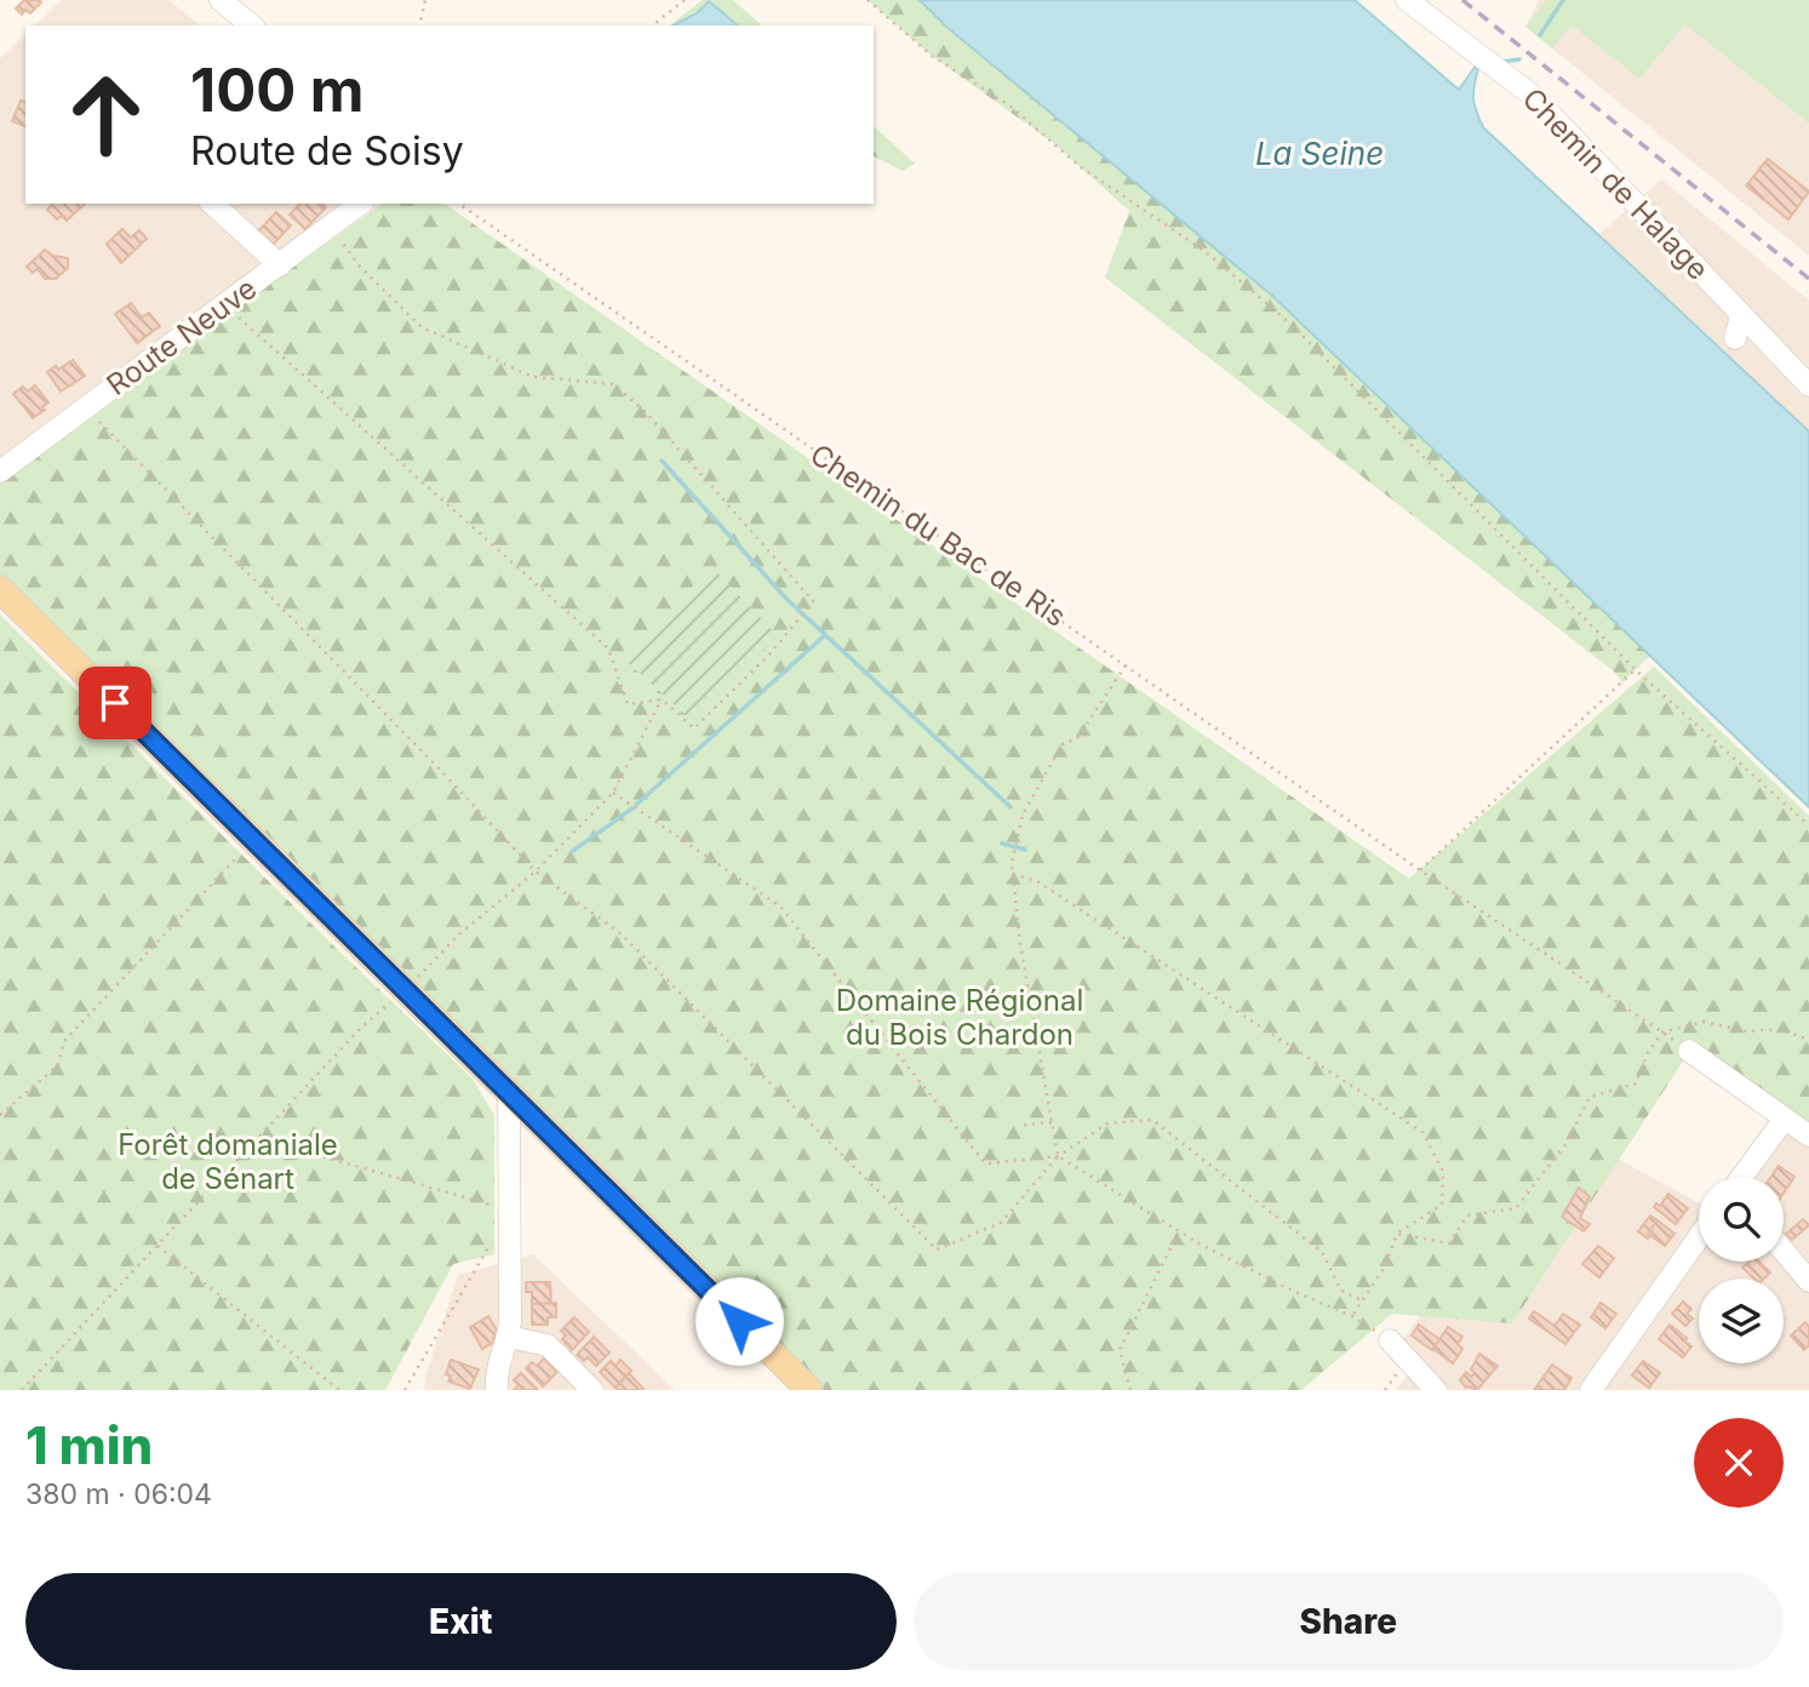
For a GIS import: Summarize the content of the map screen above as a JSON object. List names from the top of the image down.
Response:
{
  "streets": {
    "street": ["Chemin de Halage", "Route Neuve"],
    "path": ["Chemin du Bac de Ris"]
  },
  "water": ["La Seine"],
  "parks": ["Domaine Régional du Bois Chardon", "Forêt domaniale de Sénart"],
  "page": {
    "turn": ["100 m", "Route de Soisy"],
    "heading": ["1 min", "380 m · 06:04"],
    "buttons": ["Exit", "Share"]
  }
}
